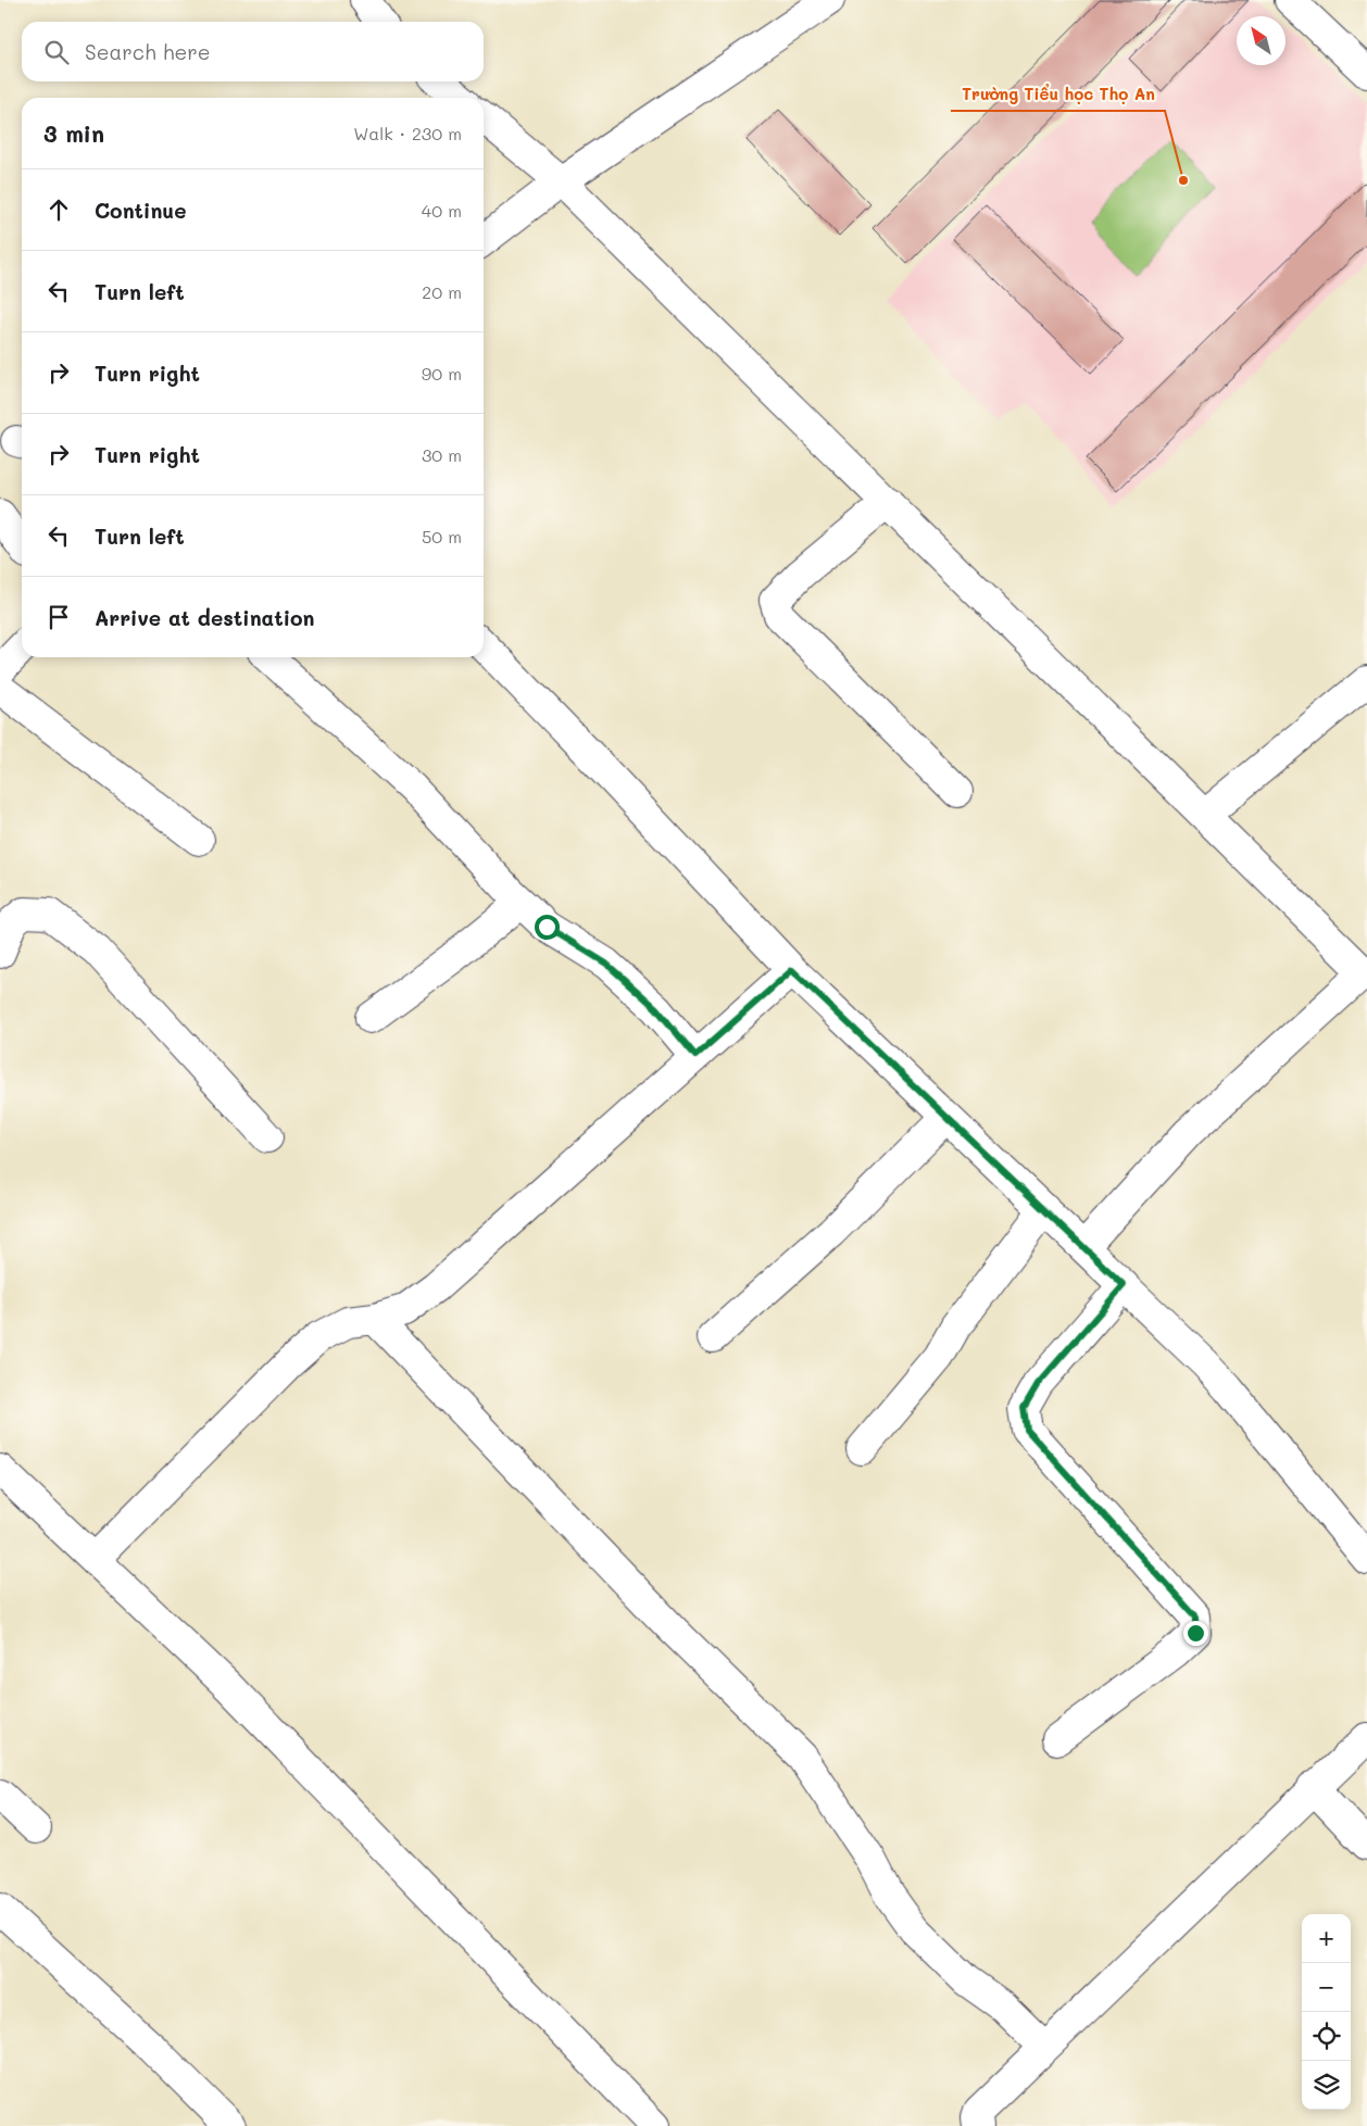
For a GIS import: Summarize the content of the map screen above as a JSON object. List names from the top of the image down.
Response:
{
  "places": ["Trường Tiểu học Thọ An"],
  "north": "top left",
  "page": {
    "search": "Search here",
    "heading": ["3 min", "Walk · 230 m"],
    "list": [
      ["Continue", "40 m"],
      ["Turn left", "20 m"],
      ["Turn right", "90 m"],
      ["Turn right", "30 m"],
      ["Turn left", "50 m"],
      "Arrive at destination"
    ],
    "map_buttons": ["+", "−"]
  }
}
